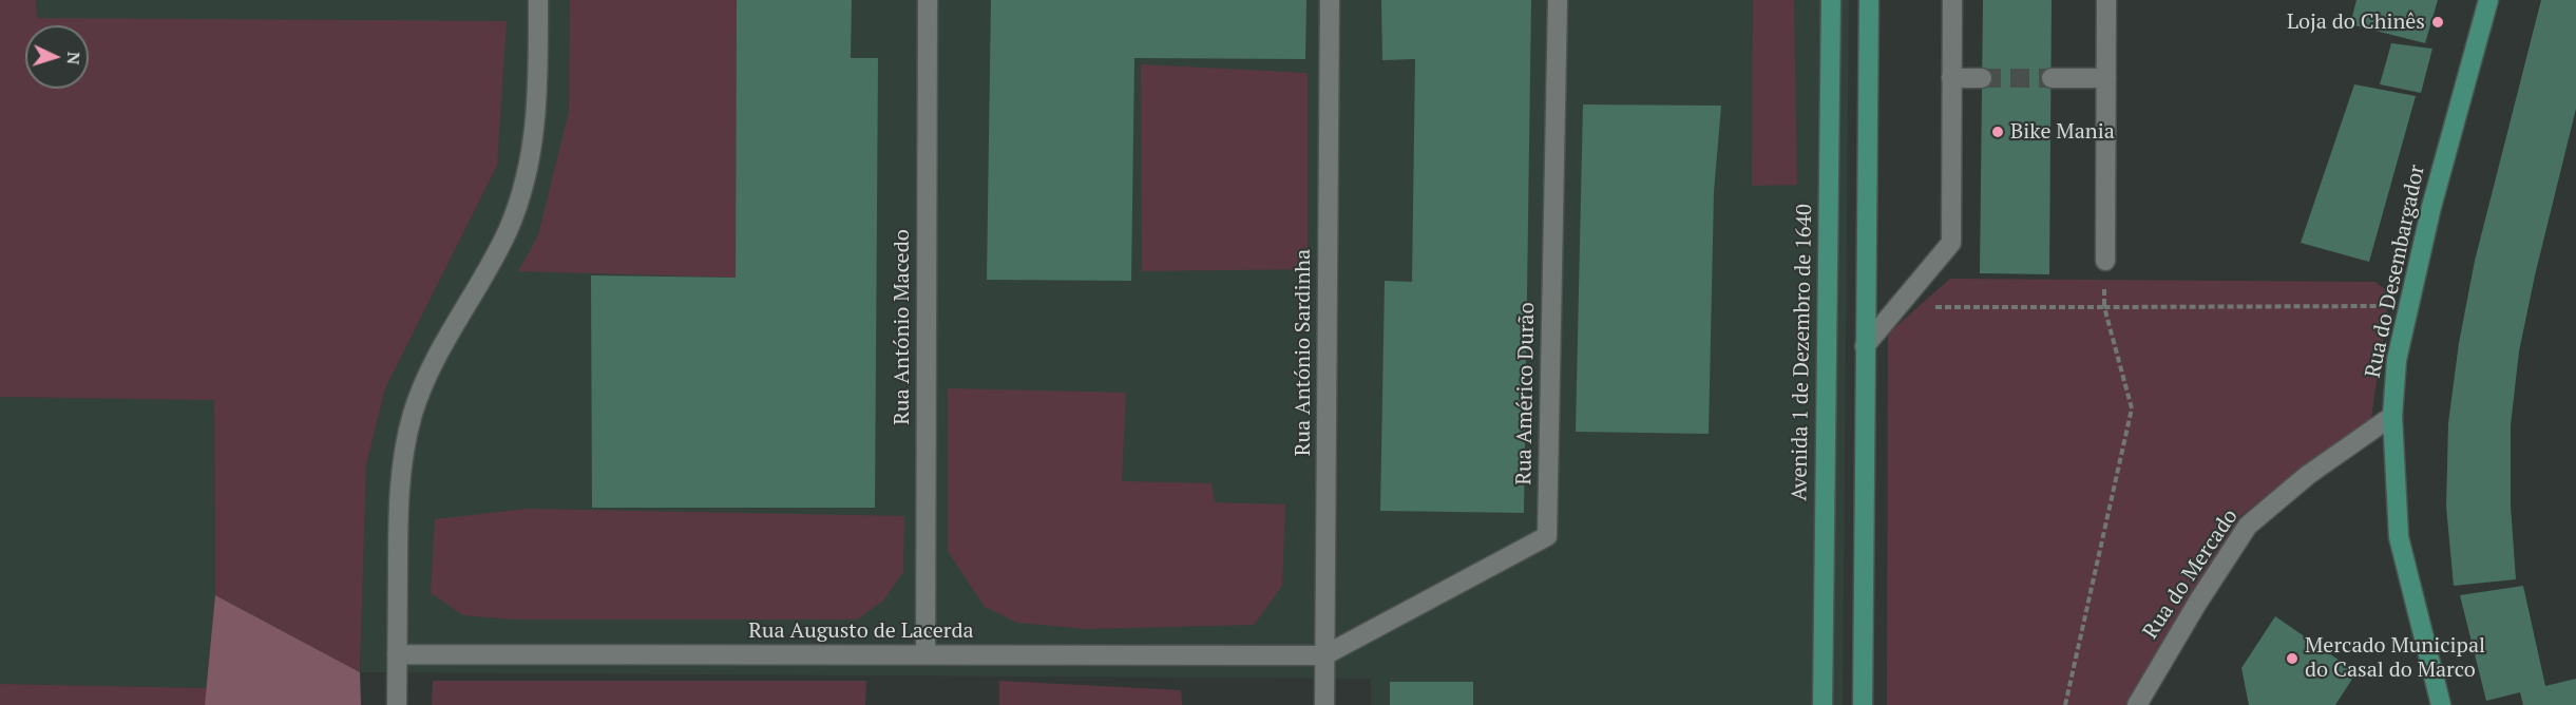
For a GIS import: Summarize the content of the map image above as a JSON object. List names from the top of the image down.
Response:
{
  "streets": {
    "main road": ["Rua do Desembargador", "Avenida 1 de Dezembro de 1640"],
    "street": [
      "Rua António Macedo",
      "Rua António Sardinha",
      "Rua Américo Durão",
      "Rua do Mercado",
      "Rua Augusto de Lacerda"
    ]
  },
  "crossings": [
    ["Rua do Desembargador", "Rua do Mercado"],
    ["Rua António Macedo", "Rua Augusto de Lacerda"],
    ["Rua António Sardinha", "Rua Américo Durão"],
    ["Rua António Sardinha", "Rua Augusto de Lacerda"],
    ["Rua Américo Durão", "Rua Augusto de Lacerda"]
  ],
  "places": ["Loja do Chinês", "Bike Mania", "Mercado Municipal do Casal do Marco"],
  "north": "right"
}
